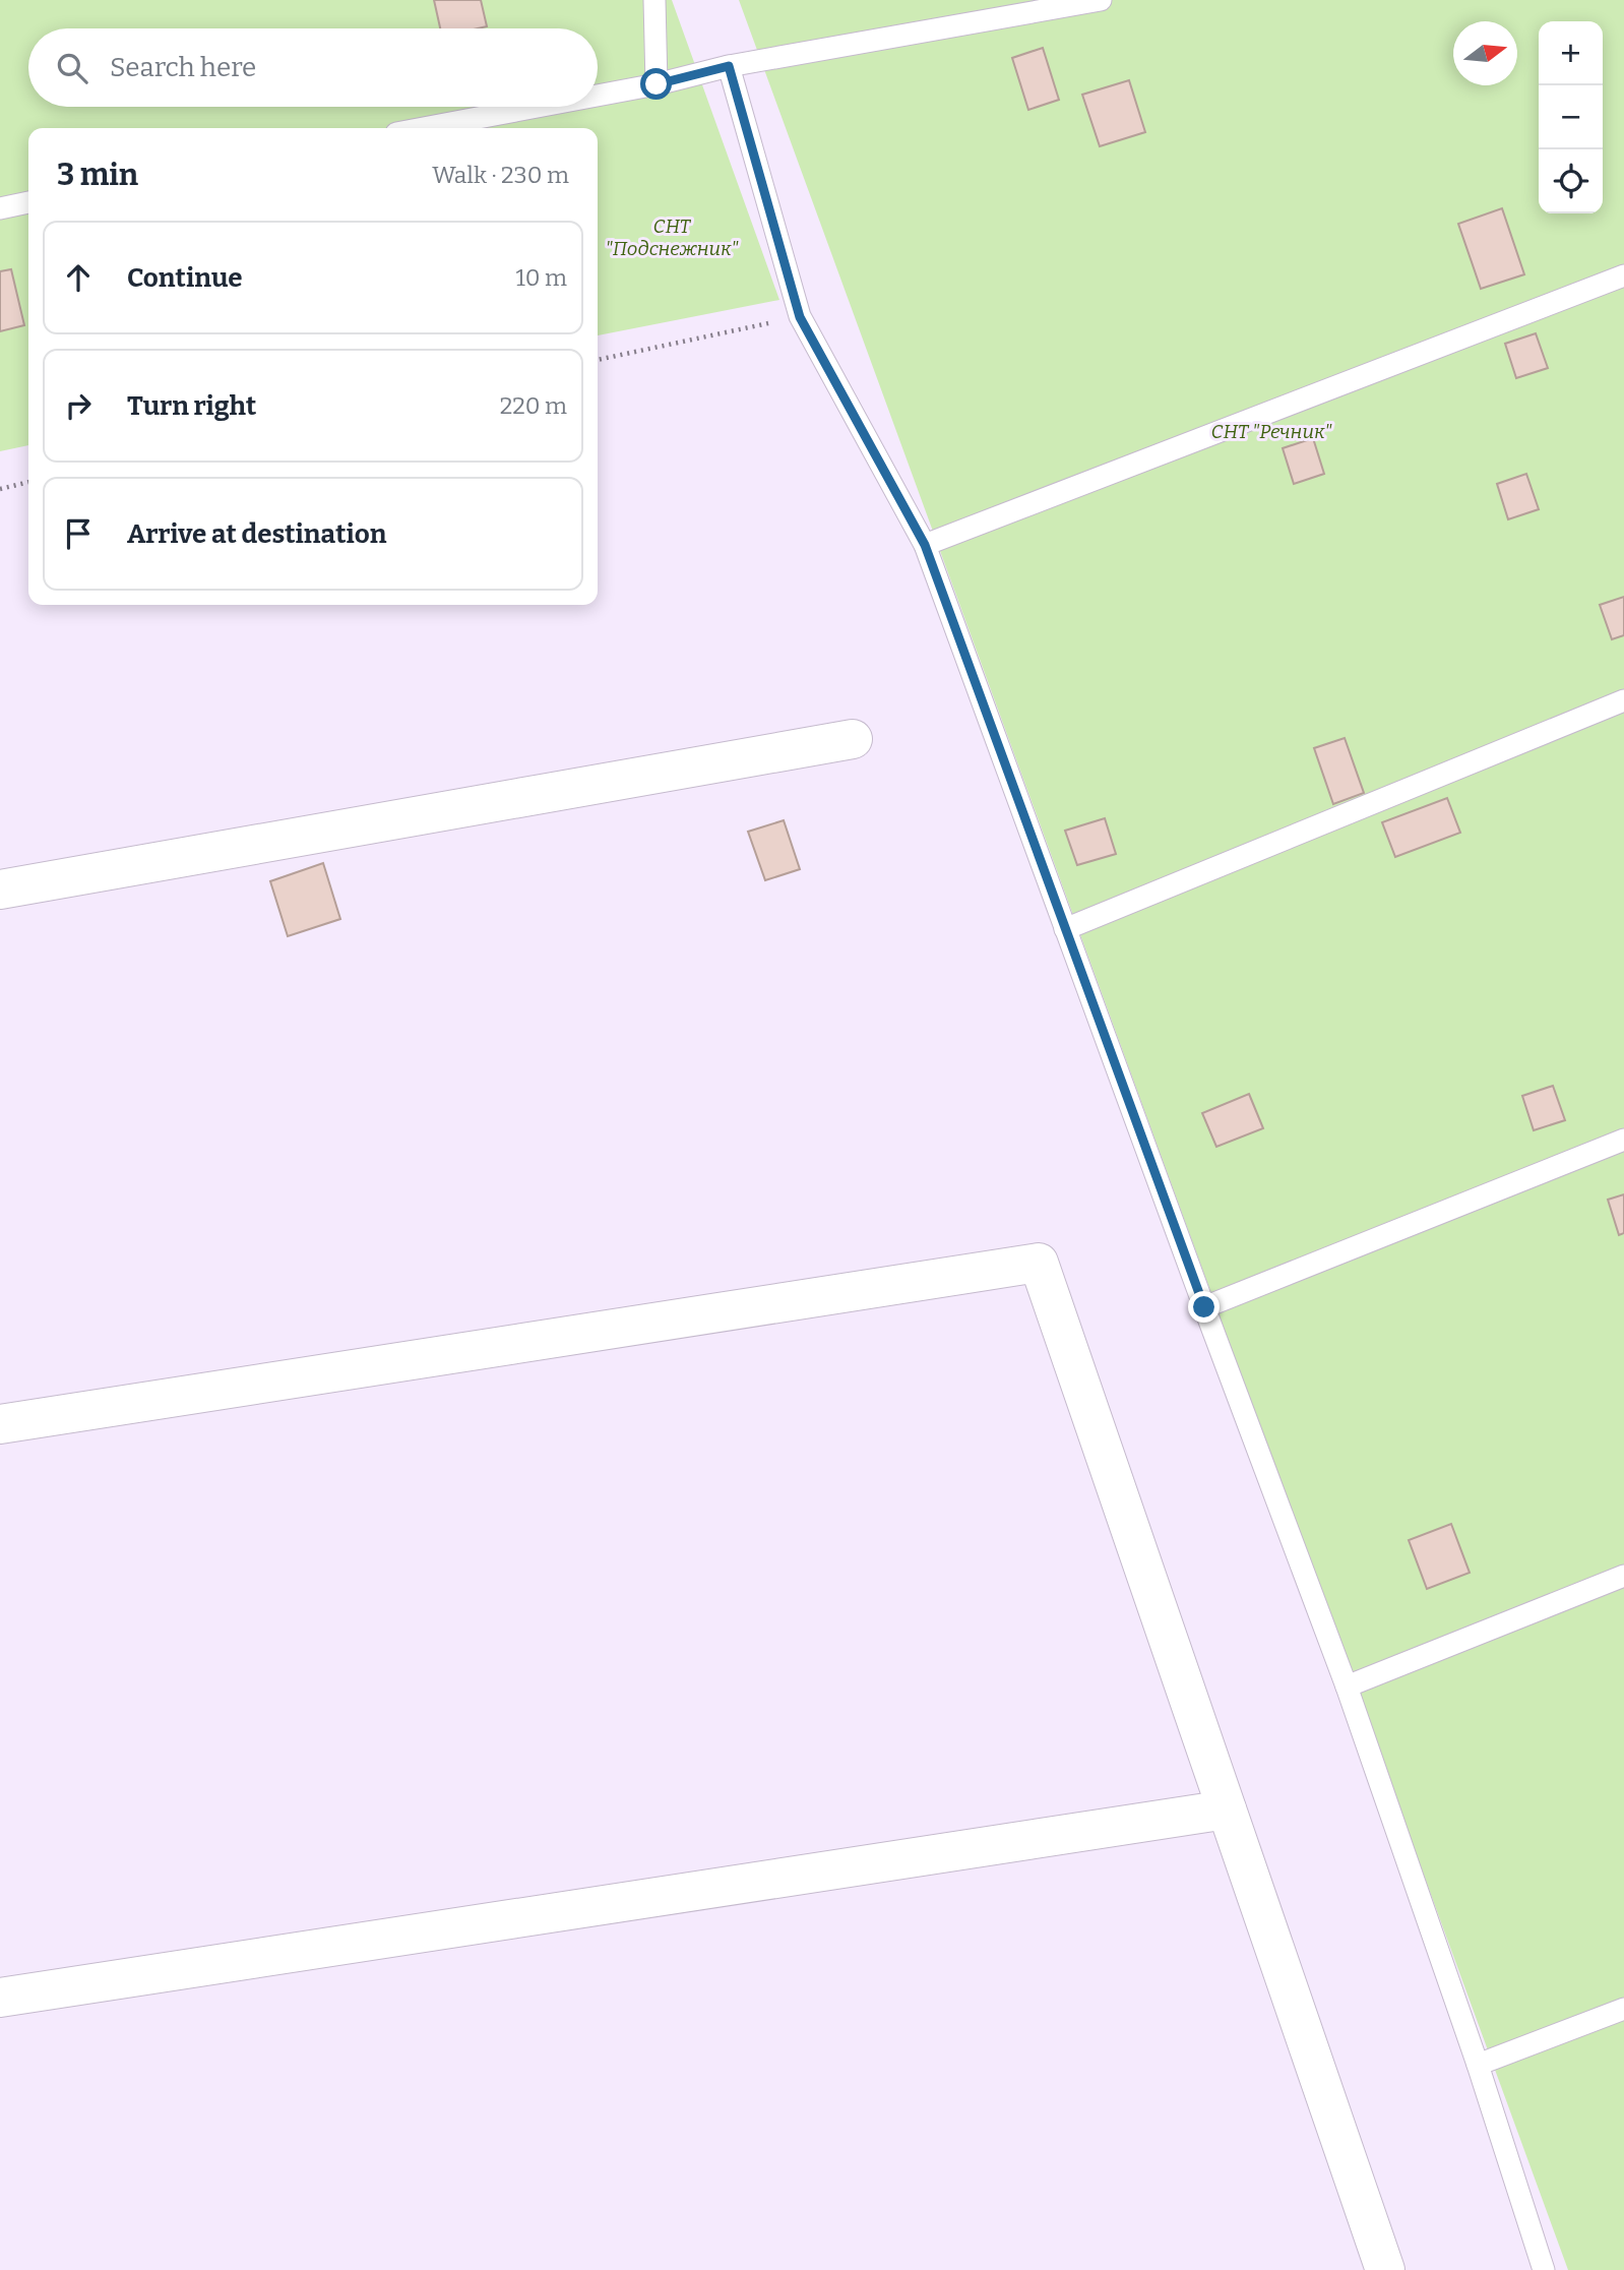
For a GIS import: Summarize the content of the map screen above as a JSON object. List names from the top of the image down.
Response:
{
  "parks": ["СНТ \"Подснежник\"", "СНТ \"Речник\""],
  "north": "right",
  "page": {
    "map_buttons": ["+", "−"],
    "search": "Search here",
    "heading": ["3 min", "Walk · 230 m"],
    "list": [
      ["Continue", "10 m"],
      ["Turn right", "220 m"],
      "Arrive at destination"
    ]
  }
}
